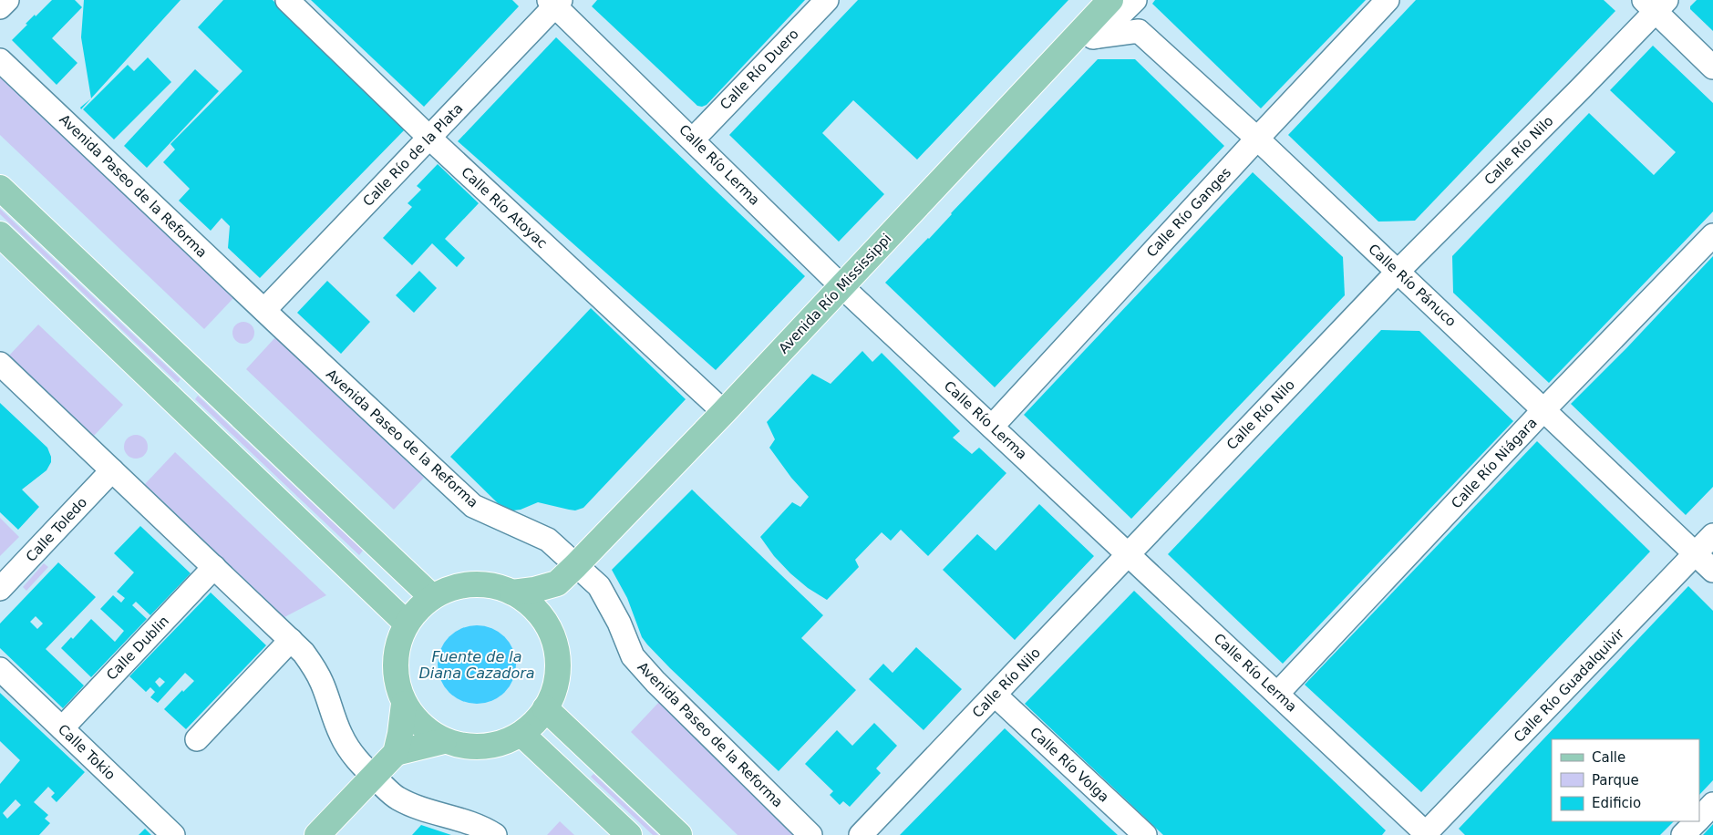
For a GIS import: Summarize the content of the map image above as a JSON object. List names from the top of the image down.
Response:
{
  "streets": {
    "main road": ["Avenida Río Mississippi"],
    "street": [
      "Calle Río Duero",
      "Calle Río Nilo",
      "Calle Río de la Plata",
      "Calle Río Lerma",
      "Avenida Paseo de la Reforma",
      "Calle Río Atoyac",
      "Calle Río Ganges",
      "Calle Río Pánuco",
      "Calle Río Niágara",
      "Calle Toledo",
      "Calle Dublin",
      "Calle Río Guadalquivir",
      "Calle Tokio",
      "Calle Río Volga"
    ]
  },
  "crossings": [
    ["Calle Río Duero", "Calle Río Lerma"],
    ["Calle Río Nilo", "Calle Río Lerma"],
    ["Calle Río Nilo", "Calle Río Pánuco"],
    ["Calle Río Nilo", "Calle Río Volga"],
    ["Calle Río de la Plata", "Calle Río Lerma"],
    ["Calle Río de la Plata", "Avenida Paseo de la Reforma"],
    ["Calle Río de la Plata", "Calle Río Atoyac"],
    ["Calle Río Lerma", "Calle Río Ganges"],
    ["Calle Río Lerma", "Avenida Río Mississippi"],
    ["Calle Río Lerma", "Calle Río Niágara"],
    ["Calle Río Lerma", "Calle Río Guadalquivir"],
    ["Avenida Paseo de la Reforma", "Avenida Río Mississippi"],
    ["Calle Río Atoyac", "Avenida Río Mississippi"],
    ["Calle Río Ganges", "Calle Río Pánuco"],
    ["Calle Río Pánuco", "Avenida Río Mississippi"],
    ["Calle Río Pánuco", "Calle Río Niágara"],
    ["Calle Río Pánuco", "Calle Río Guadalquivir"],
    ["Calle Dublin", "Calle Tokio"]
  ],
  "water": ["Fuente de la Diana Cazadora"],
  "legend": ["Calle", "Parque", "Edificio"]
}
